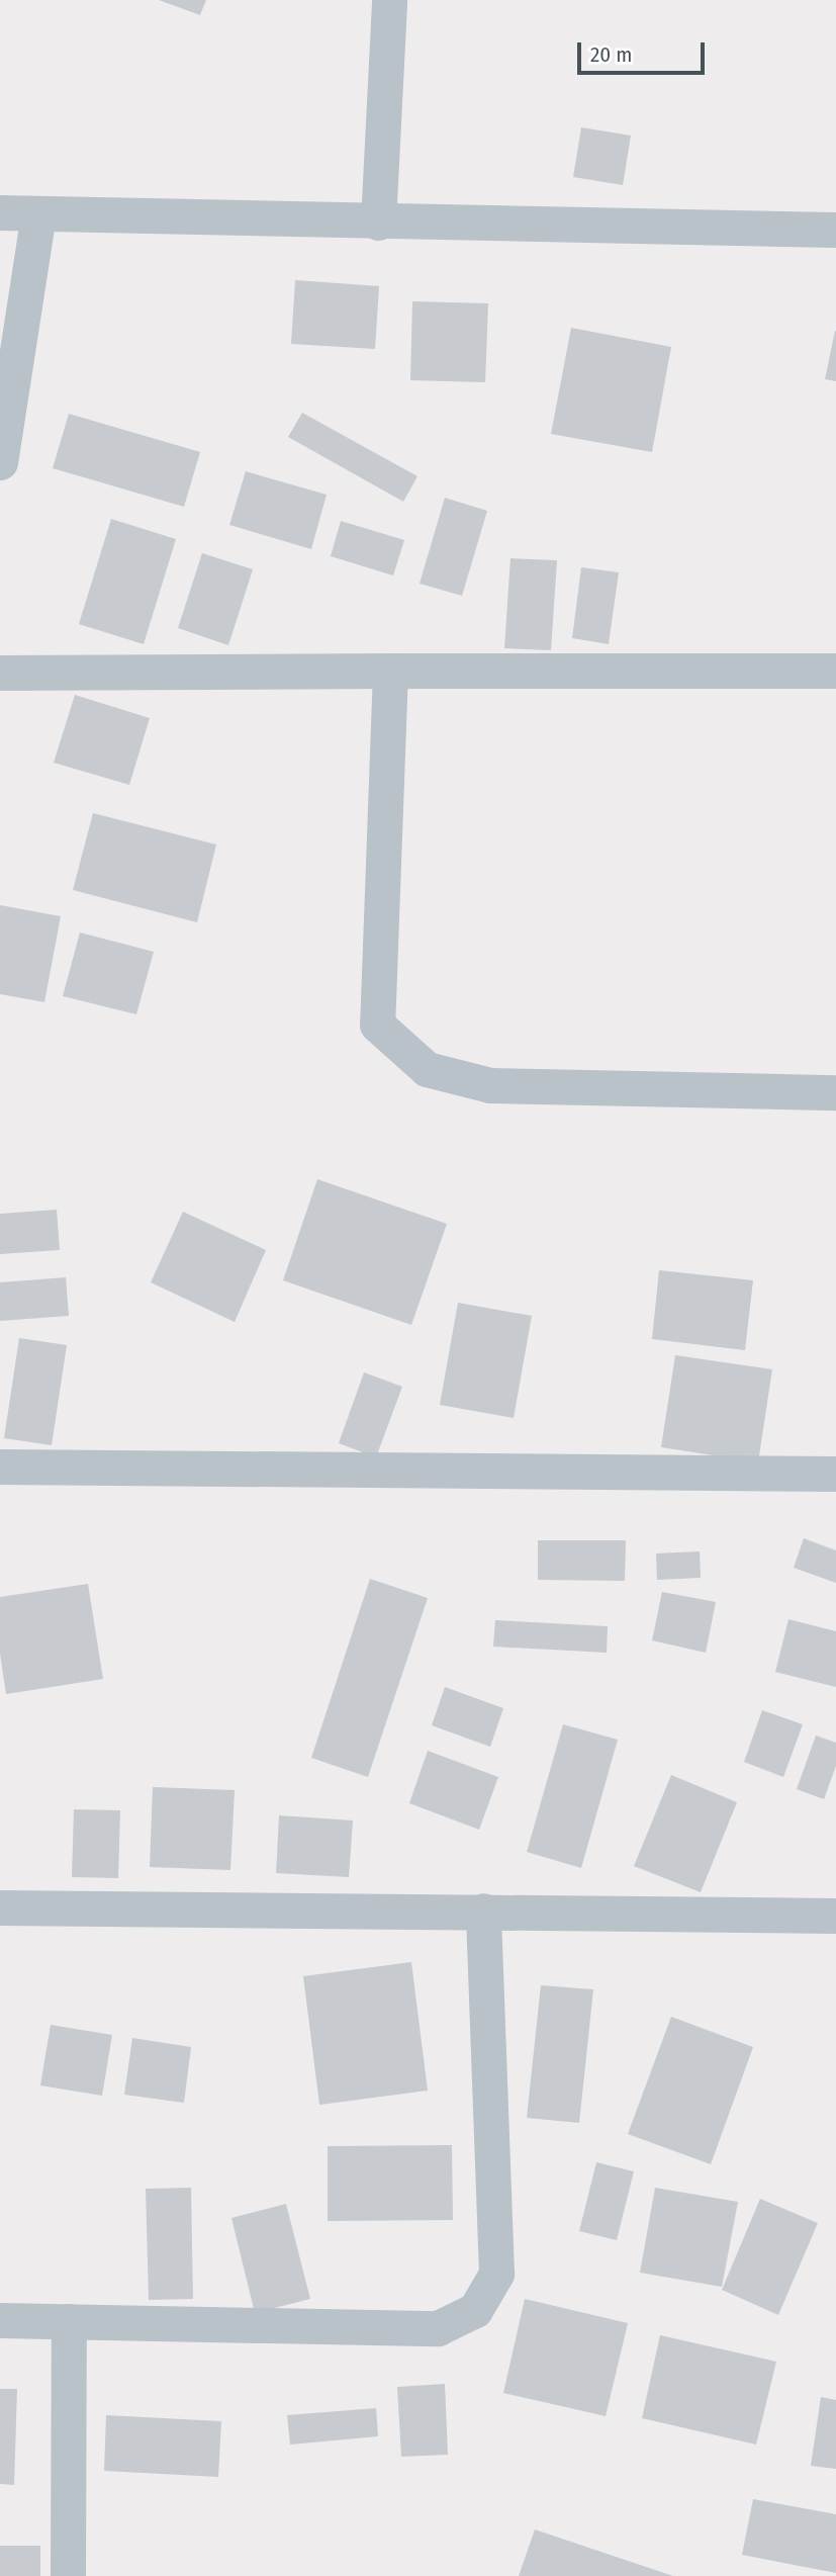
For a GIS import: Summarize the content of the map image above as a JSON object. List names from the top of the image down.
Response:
{
  "scale_bar": "20 m"
}
